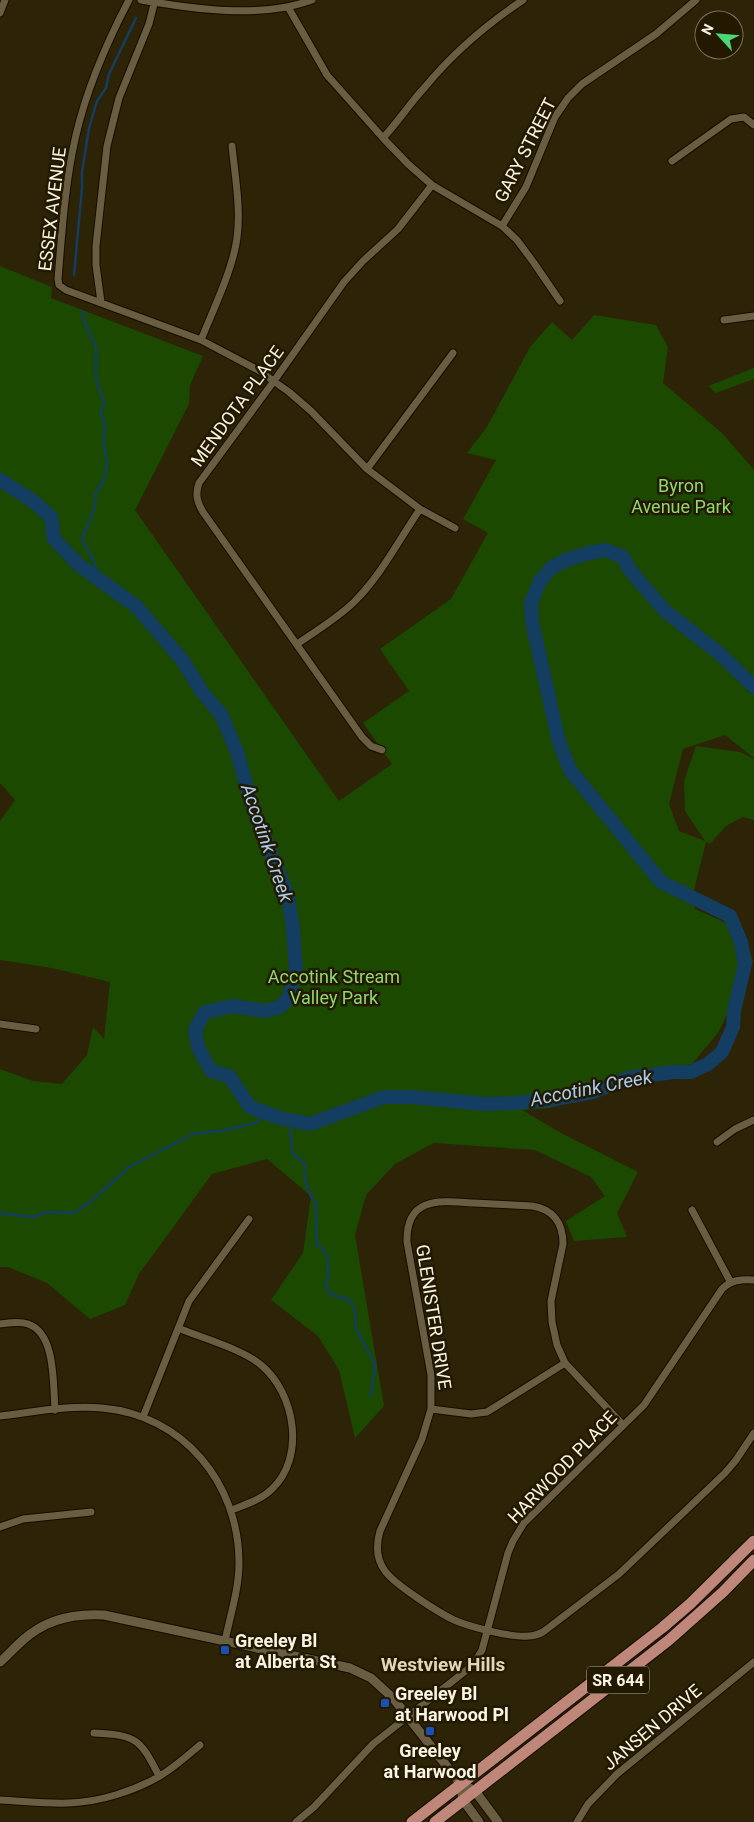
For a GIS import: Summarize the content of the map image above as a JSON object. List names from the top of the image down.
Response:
{
  "streets": {
    "main road": ["SR 644"],
    "street": [
      "GARY STREET",
      "ESSEX AVENUE",
      "MENDOTA PLACE",
      "GLENISTER DRIVE",
      "HARWOOD PLACE",
      "JANSEN DRIVE"
    ]
  },
  "crossings": [
    ["GLENISTER DRIVE", "HARWOOD PLACE"]
  ],
  "districts": ["Westview Hills"],
  "water": ["Accotink Creek"],
  "parks": ["Byron Avenue Park", "Accotink Stream Valley Park"],
  "places": {
    "transit": ["Greeley Bl at Alberta St", "Greeley Bl at Harwood Pl", "Greeley at Harwood"]
  },
  "north": "top left"
}
